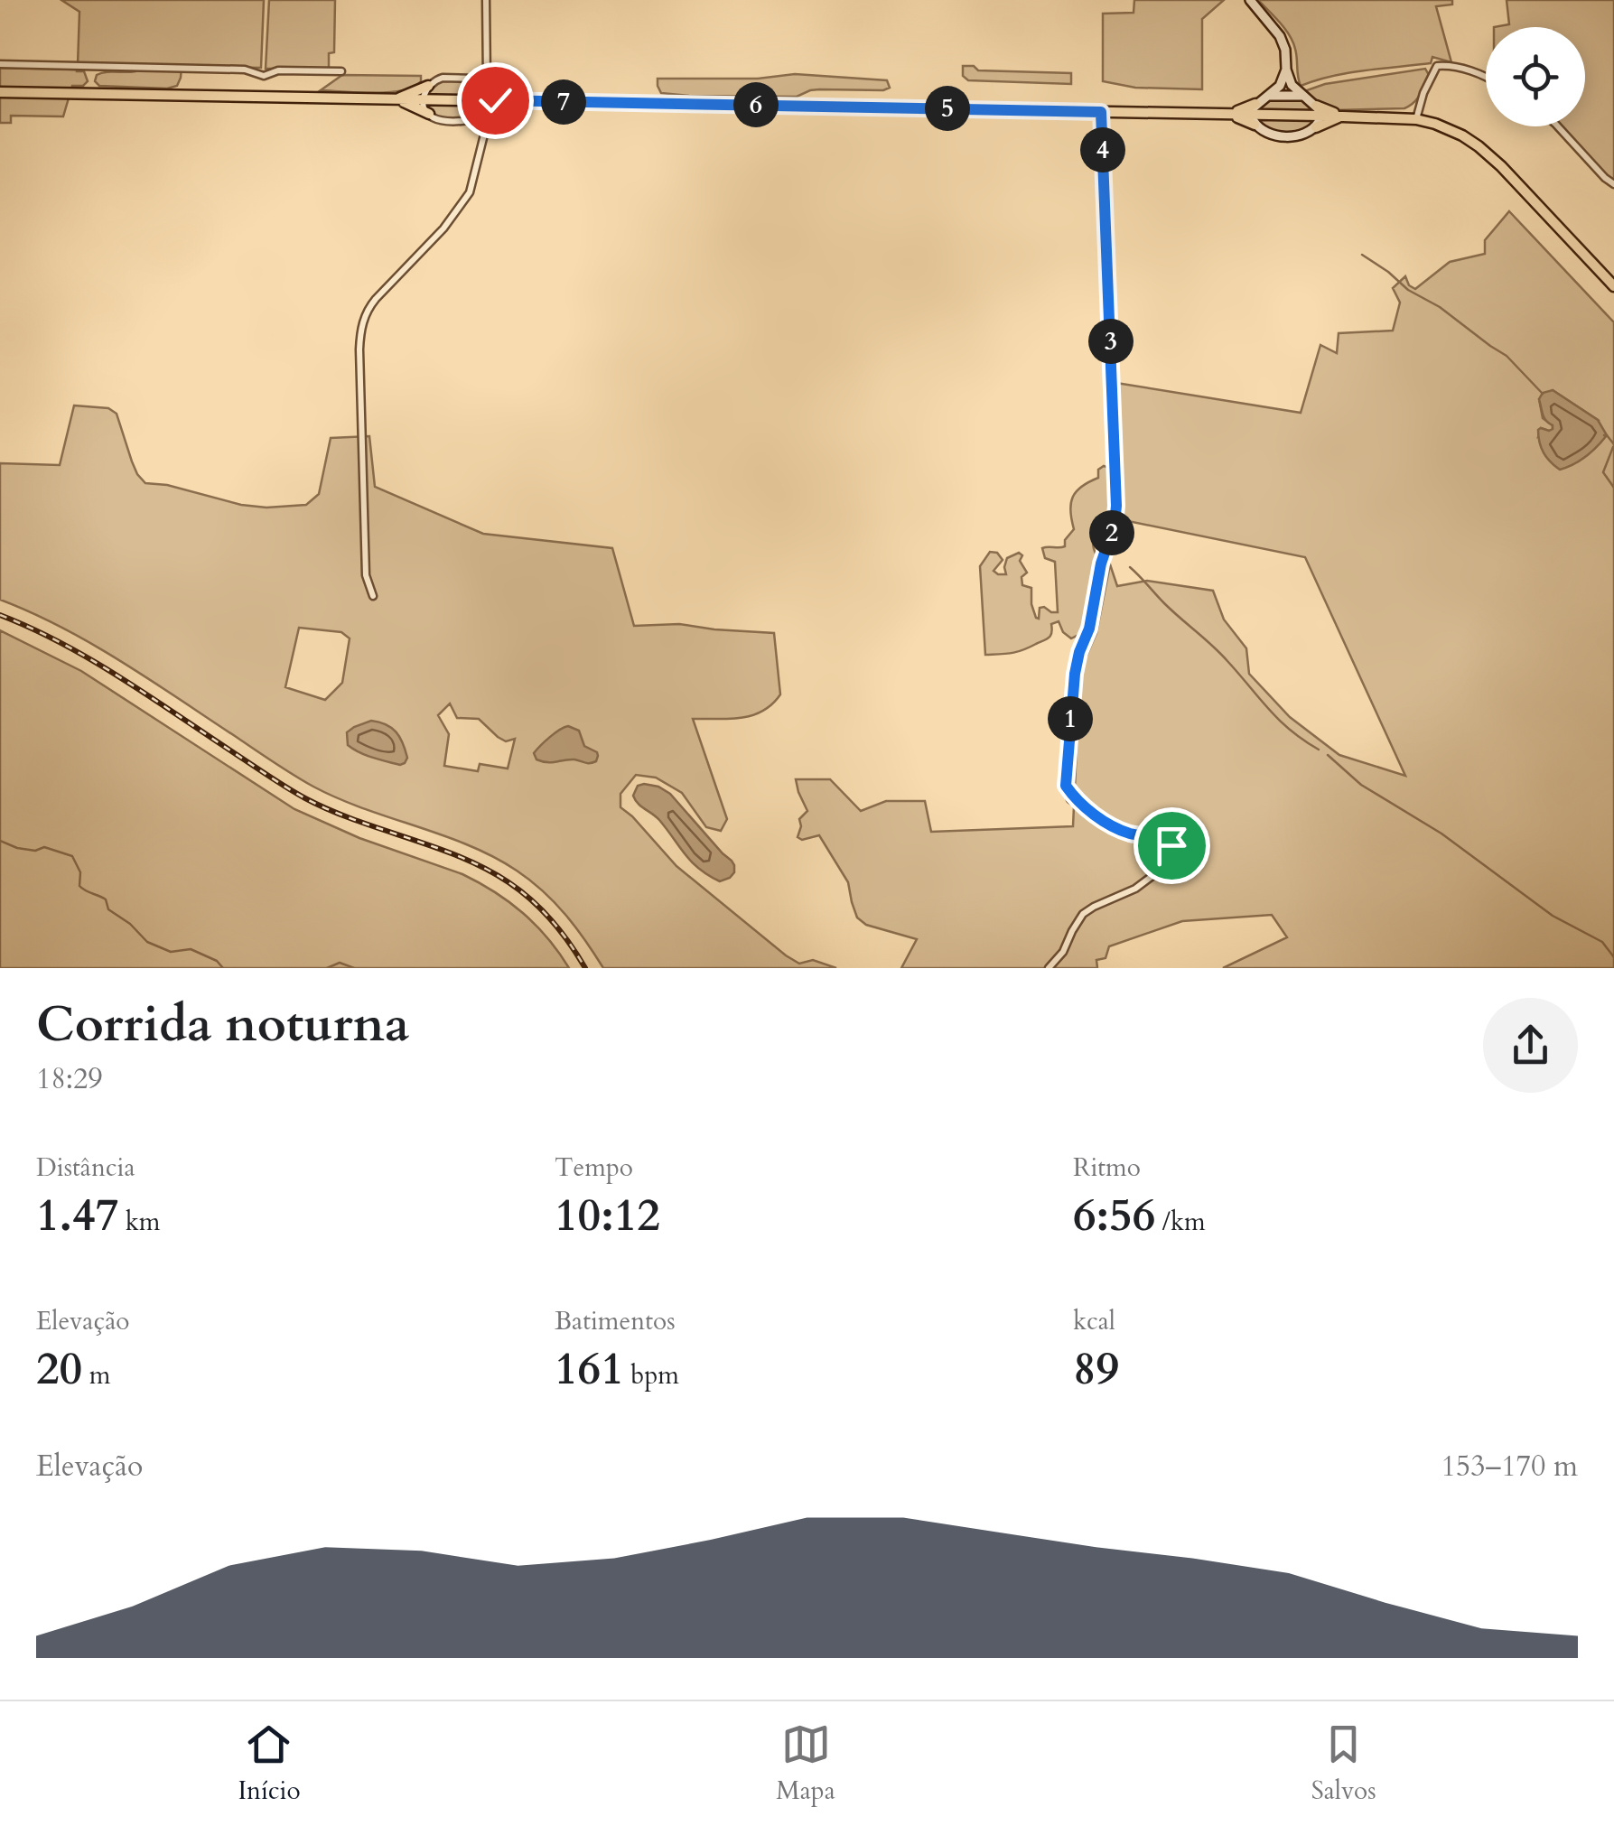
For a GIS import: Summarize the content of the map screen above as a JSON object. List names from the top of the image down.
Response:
{
  "page": {
    "pins": [
      "7",
      "6",
      "5",
      "4",
      "3",
      "2",
      "1"
    ],
    "heading": ["Corrida noturna", "18:29"],
    "stats": [
      ["Distância", "1.47 km"],
      ["Tempo", "10:12"],
      ["Ritmo", "6:56 /km"],
      ["Elevação", "20 m"],
      ["Batimentos", "161 bpm"],
      ["kcal", "89"]
    ],
    "chart": ["Elevação", "153–170 m"],
    "tabs": ["Início", "Mapa", "Salvos"]
  }
}
